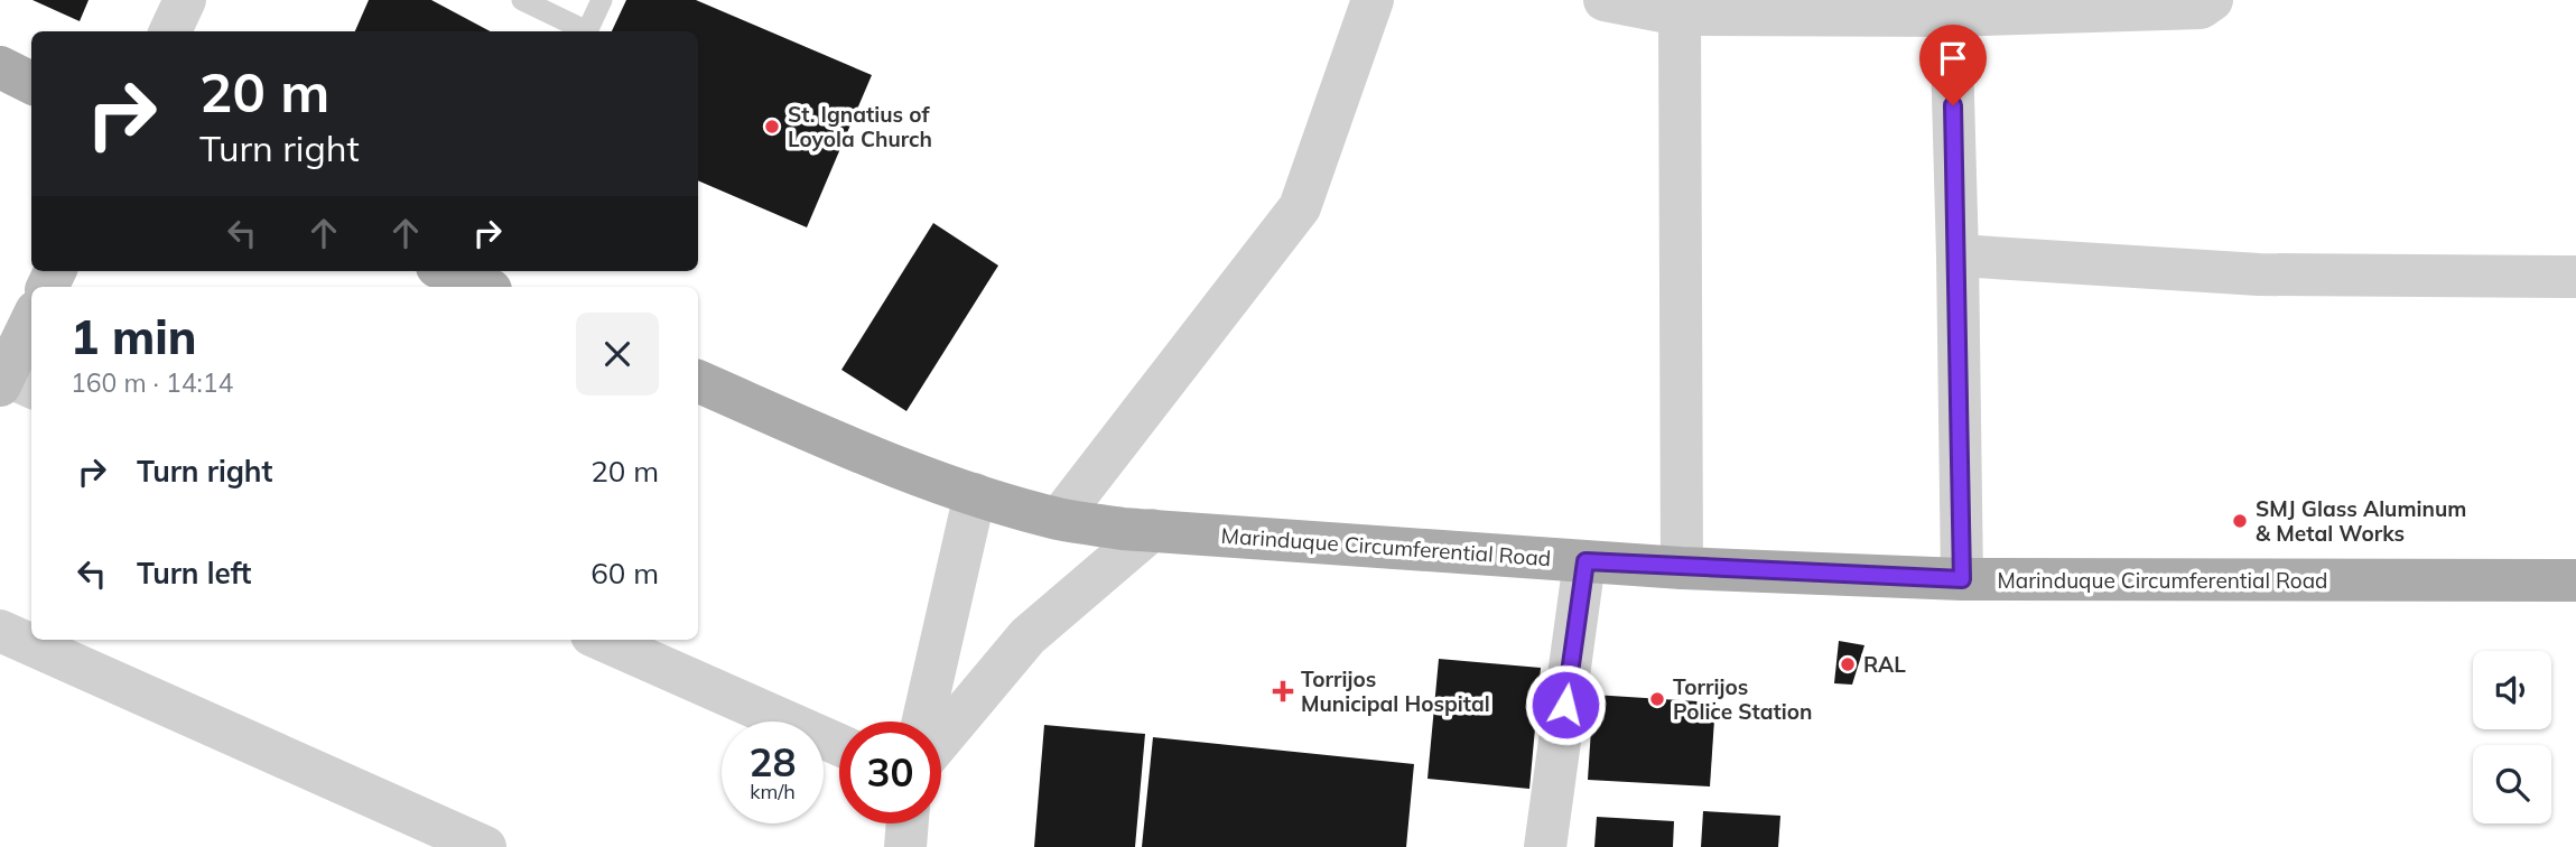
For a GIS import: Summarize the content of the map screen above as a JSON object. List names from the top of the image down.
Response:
{
  "streets": {
    "main road": ["Marinduque Circumferential Road"]
  },
  "places": {
    "other": [
      "St. Ignatius of Loyola Church",
      "SMJ Glass Aluminum & Metal Works",
      "RAL",
      "Torrijos Police Station"
    ],
    "health": ["Torrijos Municipal Hospital"]
  },
  "page": {
    "turn": ["20 m", "Turn right"],
    "heading": ["1 min", "160 m · 14:14"],
    "list": [
      {
        "name": "Turn right",
        "value": "20 m"
      },
      {
        "name": "Turn left",
        "value": "60 m"
      }
    ],
    "speed": "28 km/h",
    "limit": "30"
  }
}
